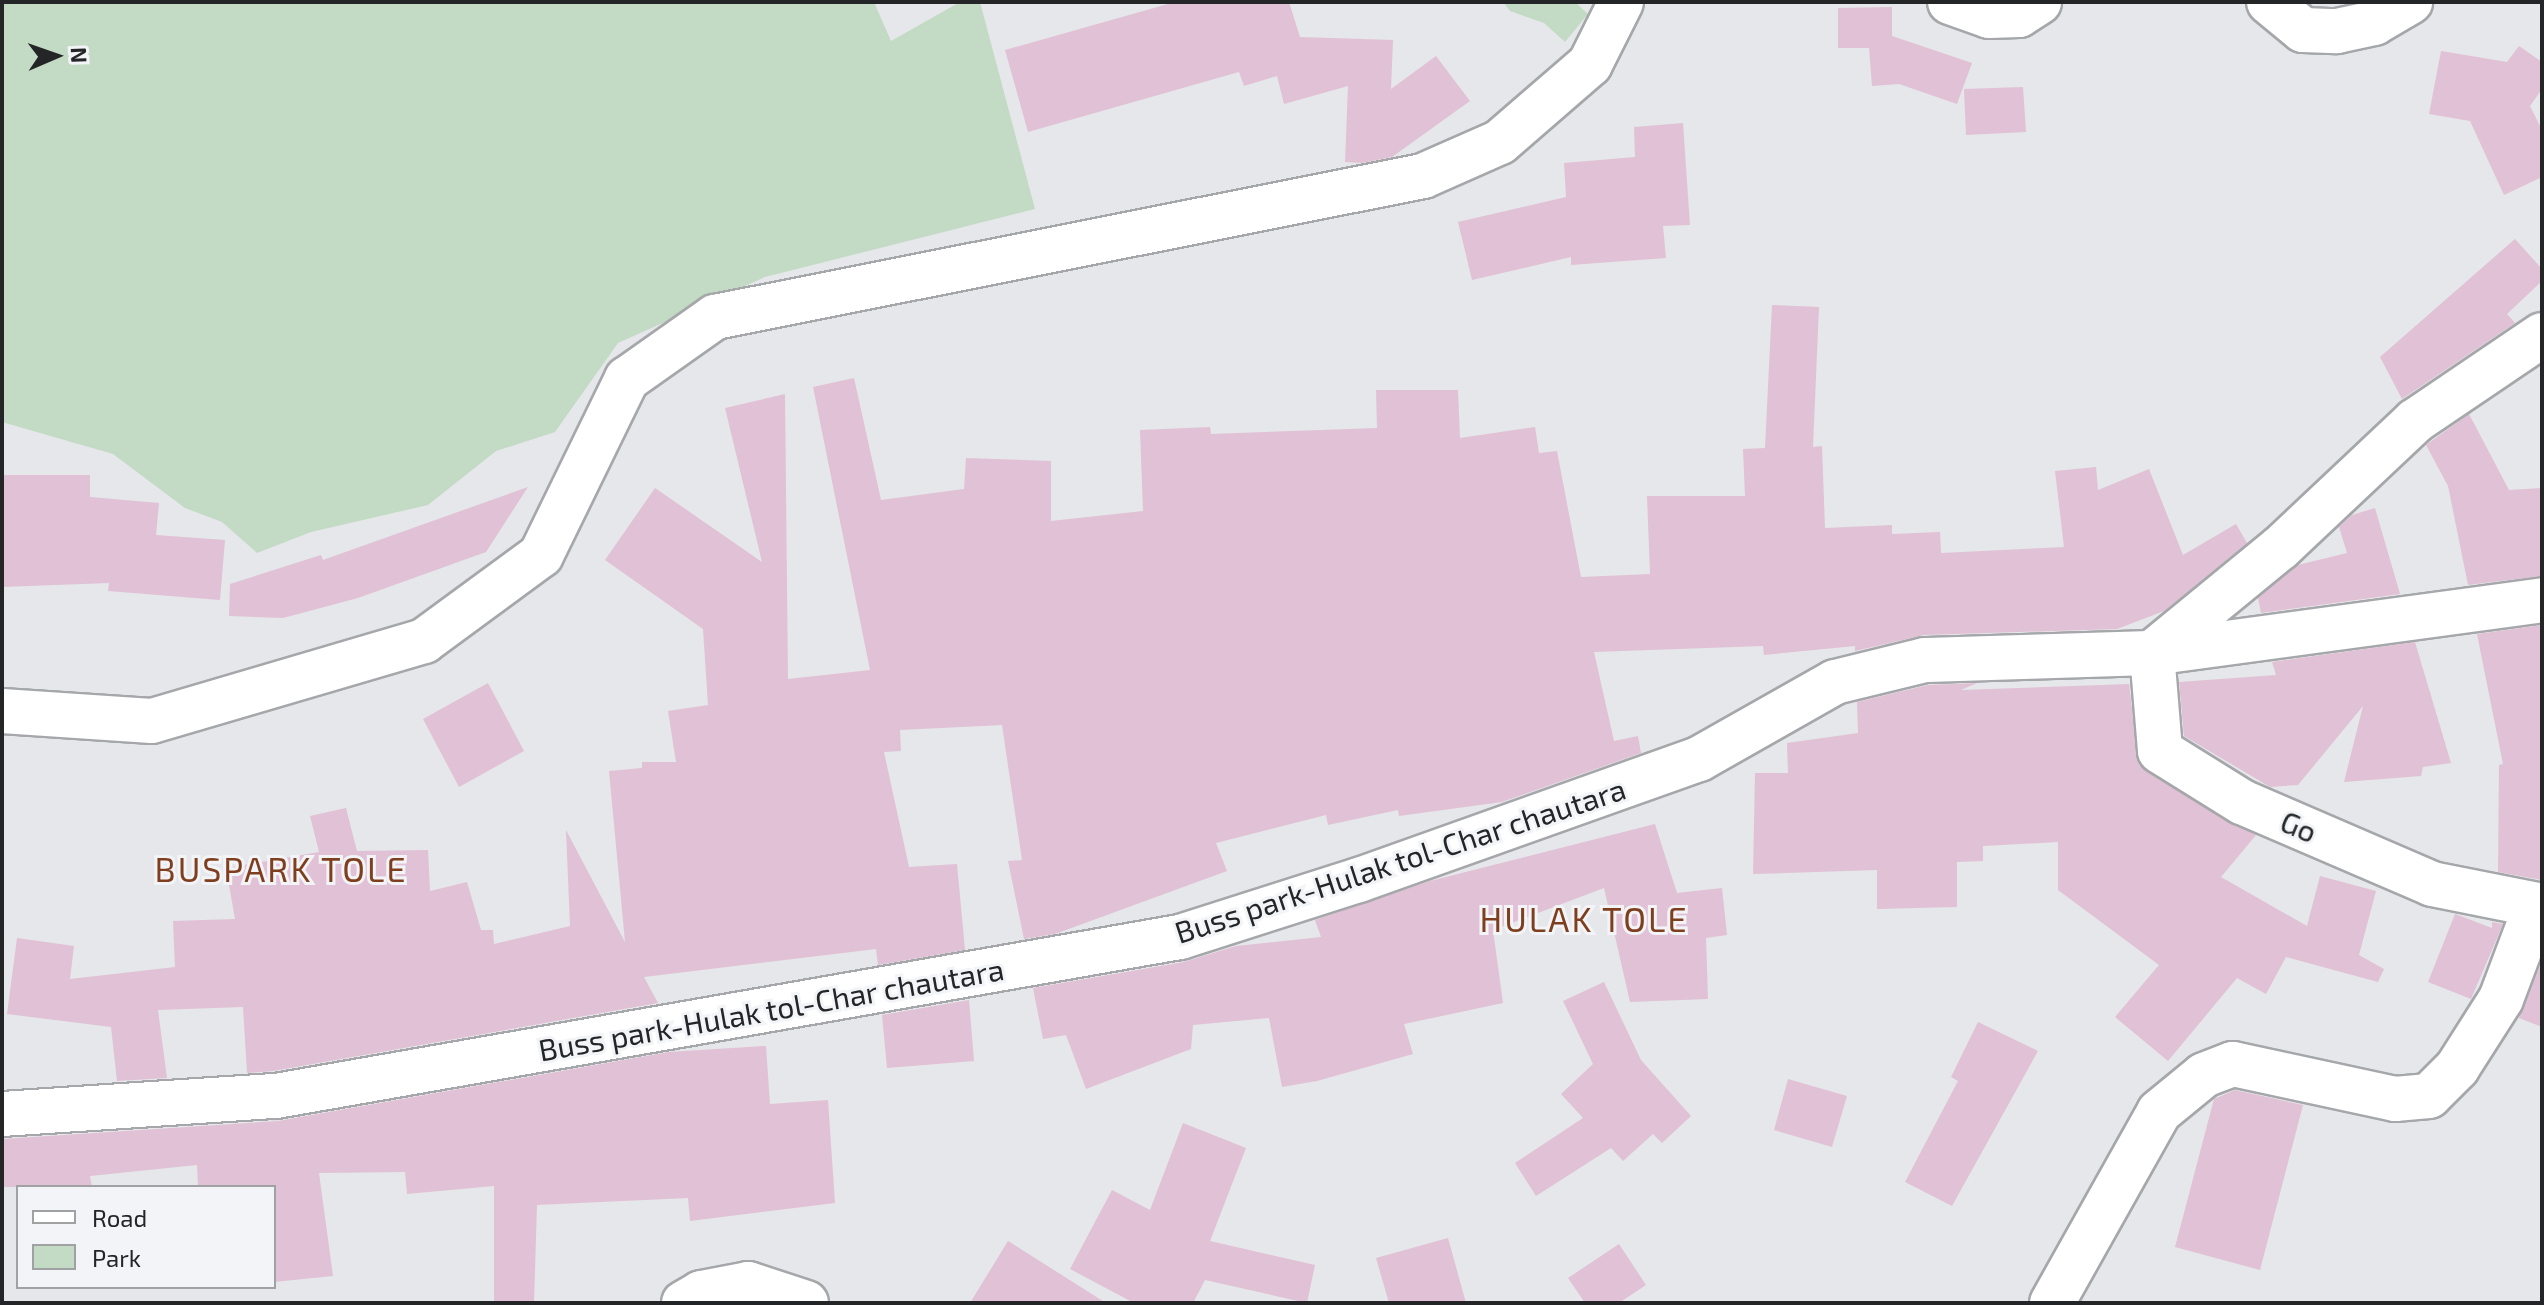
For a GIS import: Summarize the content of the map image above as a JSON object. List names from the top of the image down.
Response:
{
  "streets": {
    "street": ["Go", "Buss park-Hulak tol-Char chautara"]
  },
  "crossings": [
    ["Go", "Buss park-Hulak tol-Char chautara"]
  ],
  "districts": ["BUSPARK TOLE", "HULAK TOLE"],
  "legend": ["Road", "Park"],
  "north": "right"
}
